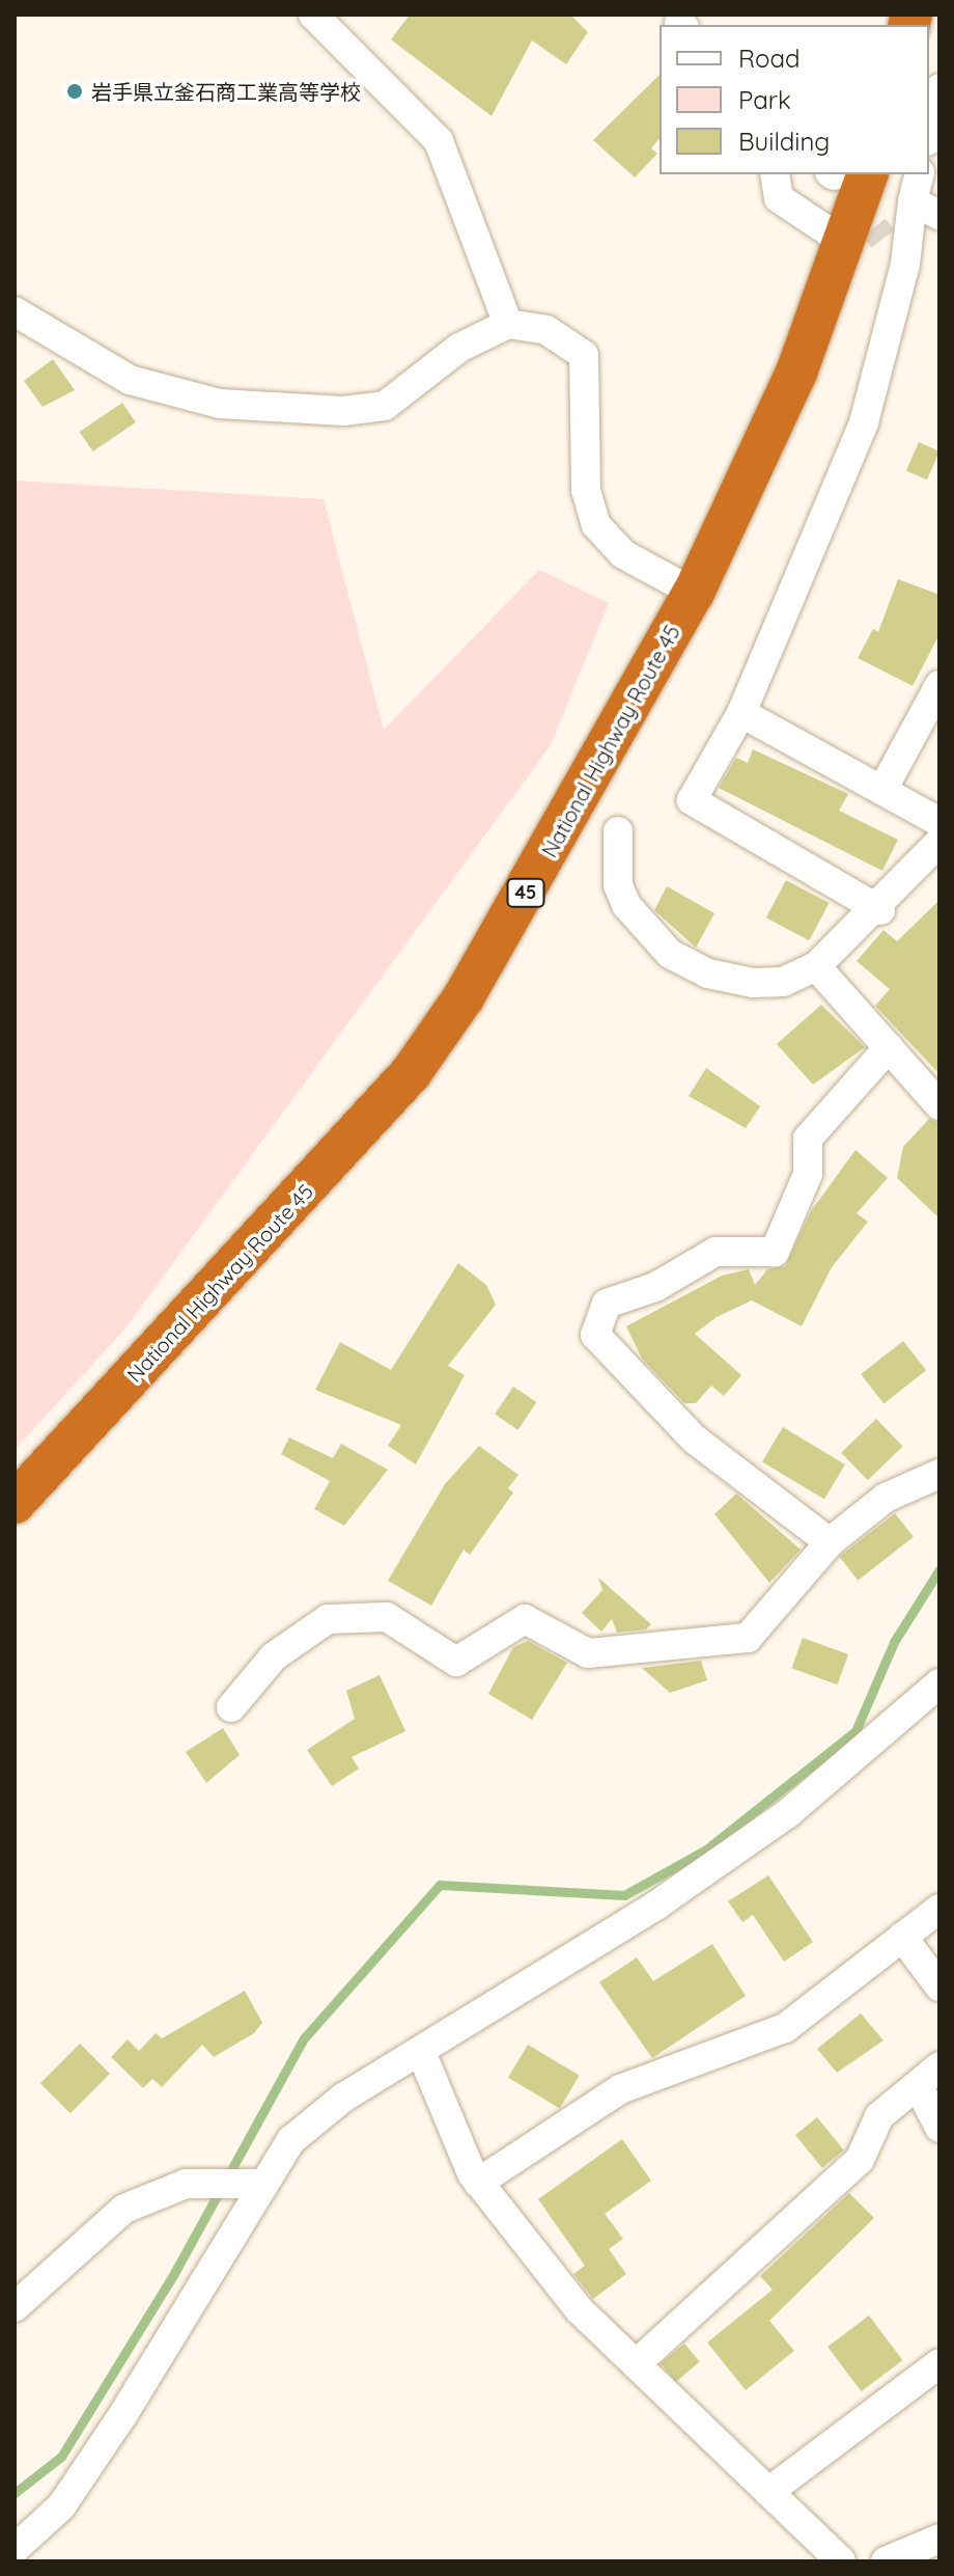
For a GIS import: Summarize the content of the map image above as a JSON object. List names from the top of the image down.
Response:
{
  "streets": {
    "highway": ["National Highway Route 45", "45"]
  },
  "places": ["岩手県立釜石商工業高等学校"],
  "legend": ["Road", "Park", "Building"]
}
